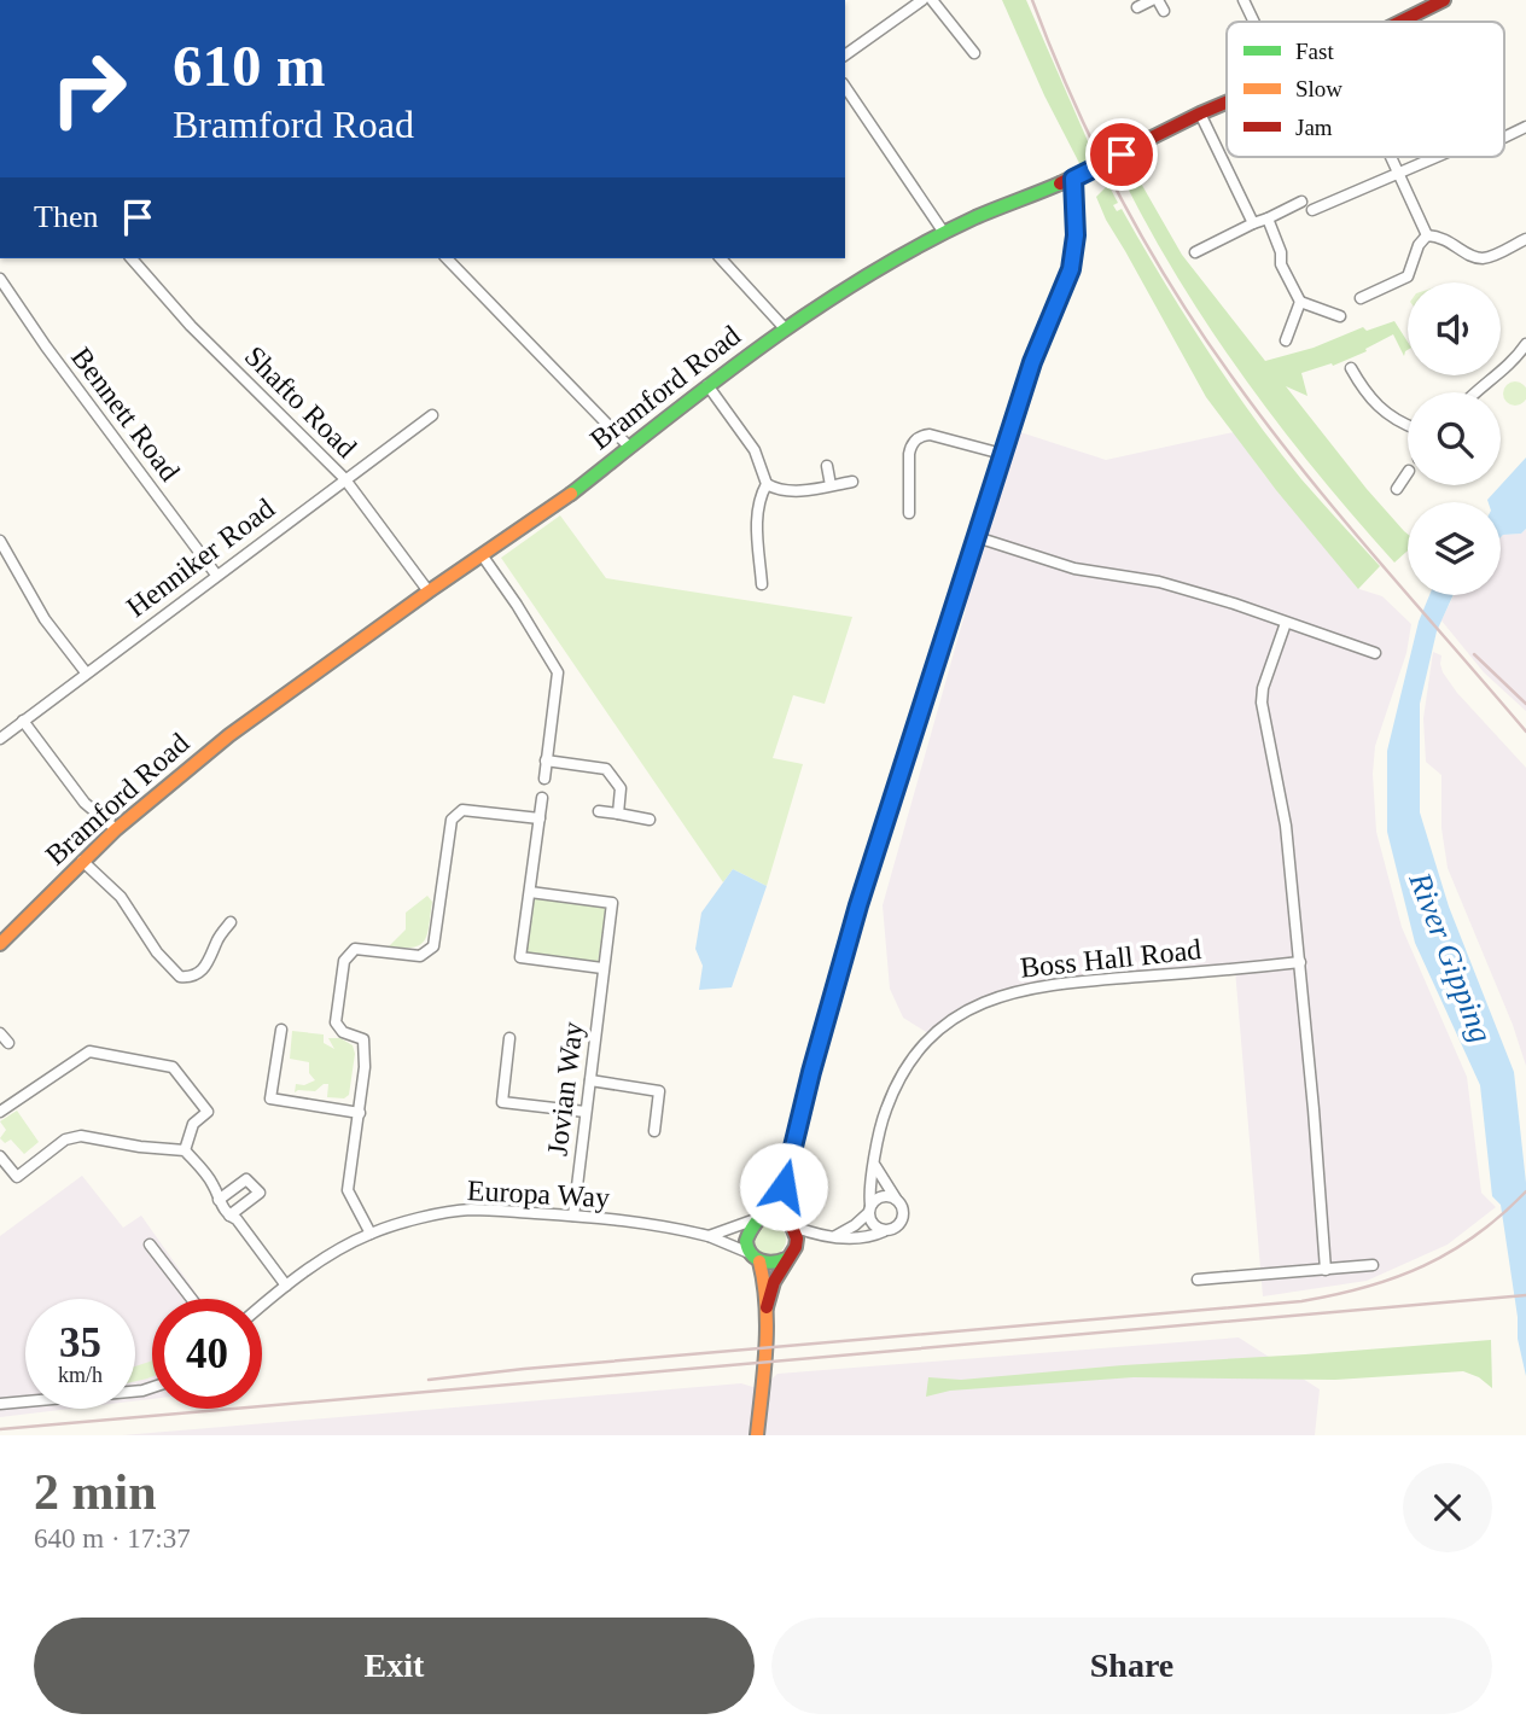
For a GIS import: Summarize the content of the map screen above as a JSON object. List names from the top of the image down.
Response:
{
  "streets": {
    "main road": ["Bramford Road"],
    "street": [
      "Shafto Road",
      "Bennett Road",
      "Henniker Road",
      "Boss Hall Road",
      "Jovian Way",
      "Europa Way"
    ]
  },
  "crossings": [
    ["Bramford Road", "Shafto Road"],
    ["Shafto Road", "Henniker Road"],
    ["Bennett Road", "Henniker Road"],
    ["Jovian Way", "Europa Way"]
  ],
  "water": ["River Gipping"],
  "legend": ["Fast", "Slow", "Jam"],
  "page": {
    "turn": ["610 m", "Bramford Road"],
    "then": "Then",
    "speed": "35 km/h",
    "limit": "40",
    "heading": ["2 min", "640 m · 17:37"],
    "buttons": ["Exit", "Share"]
  }
}
